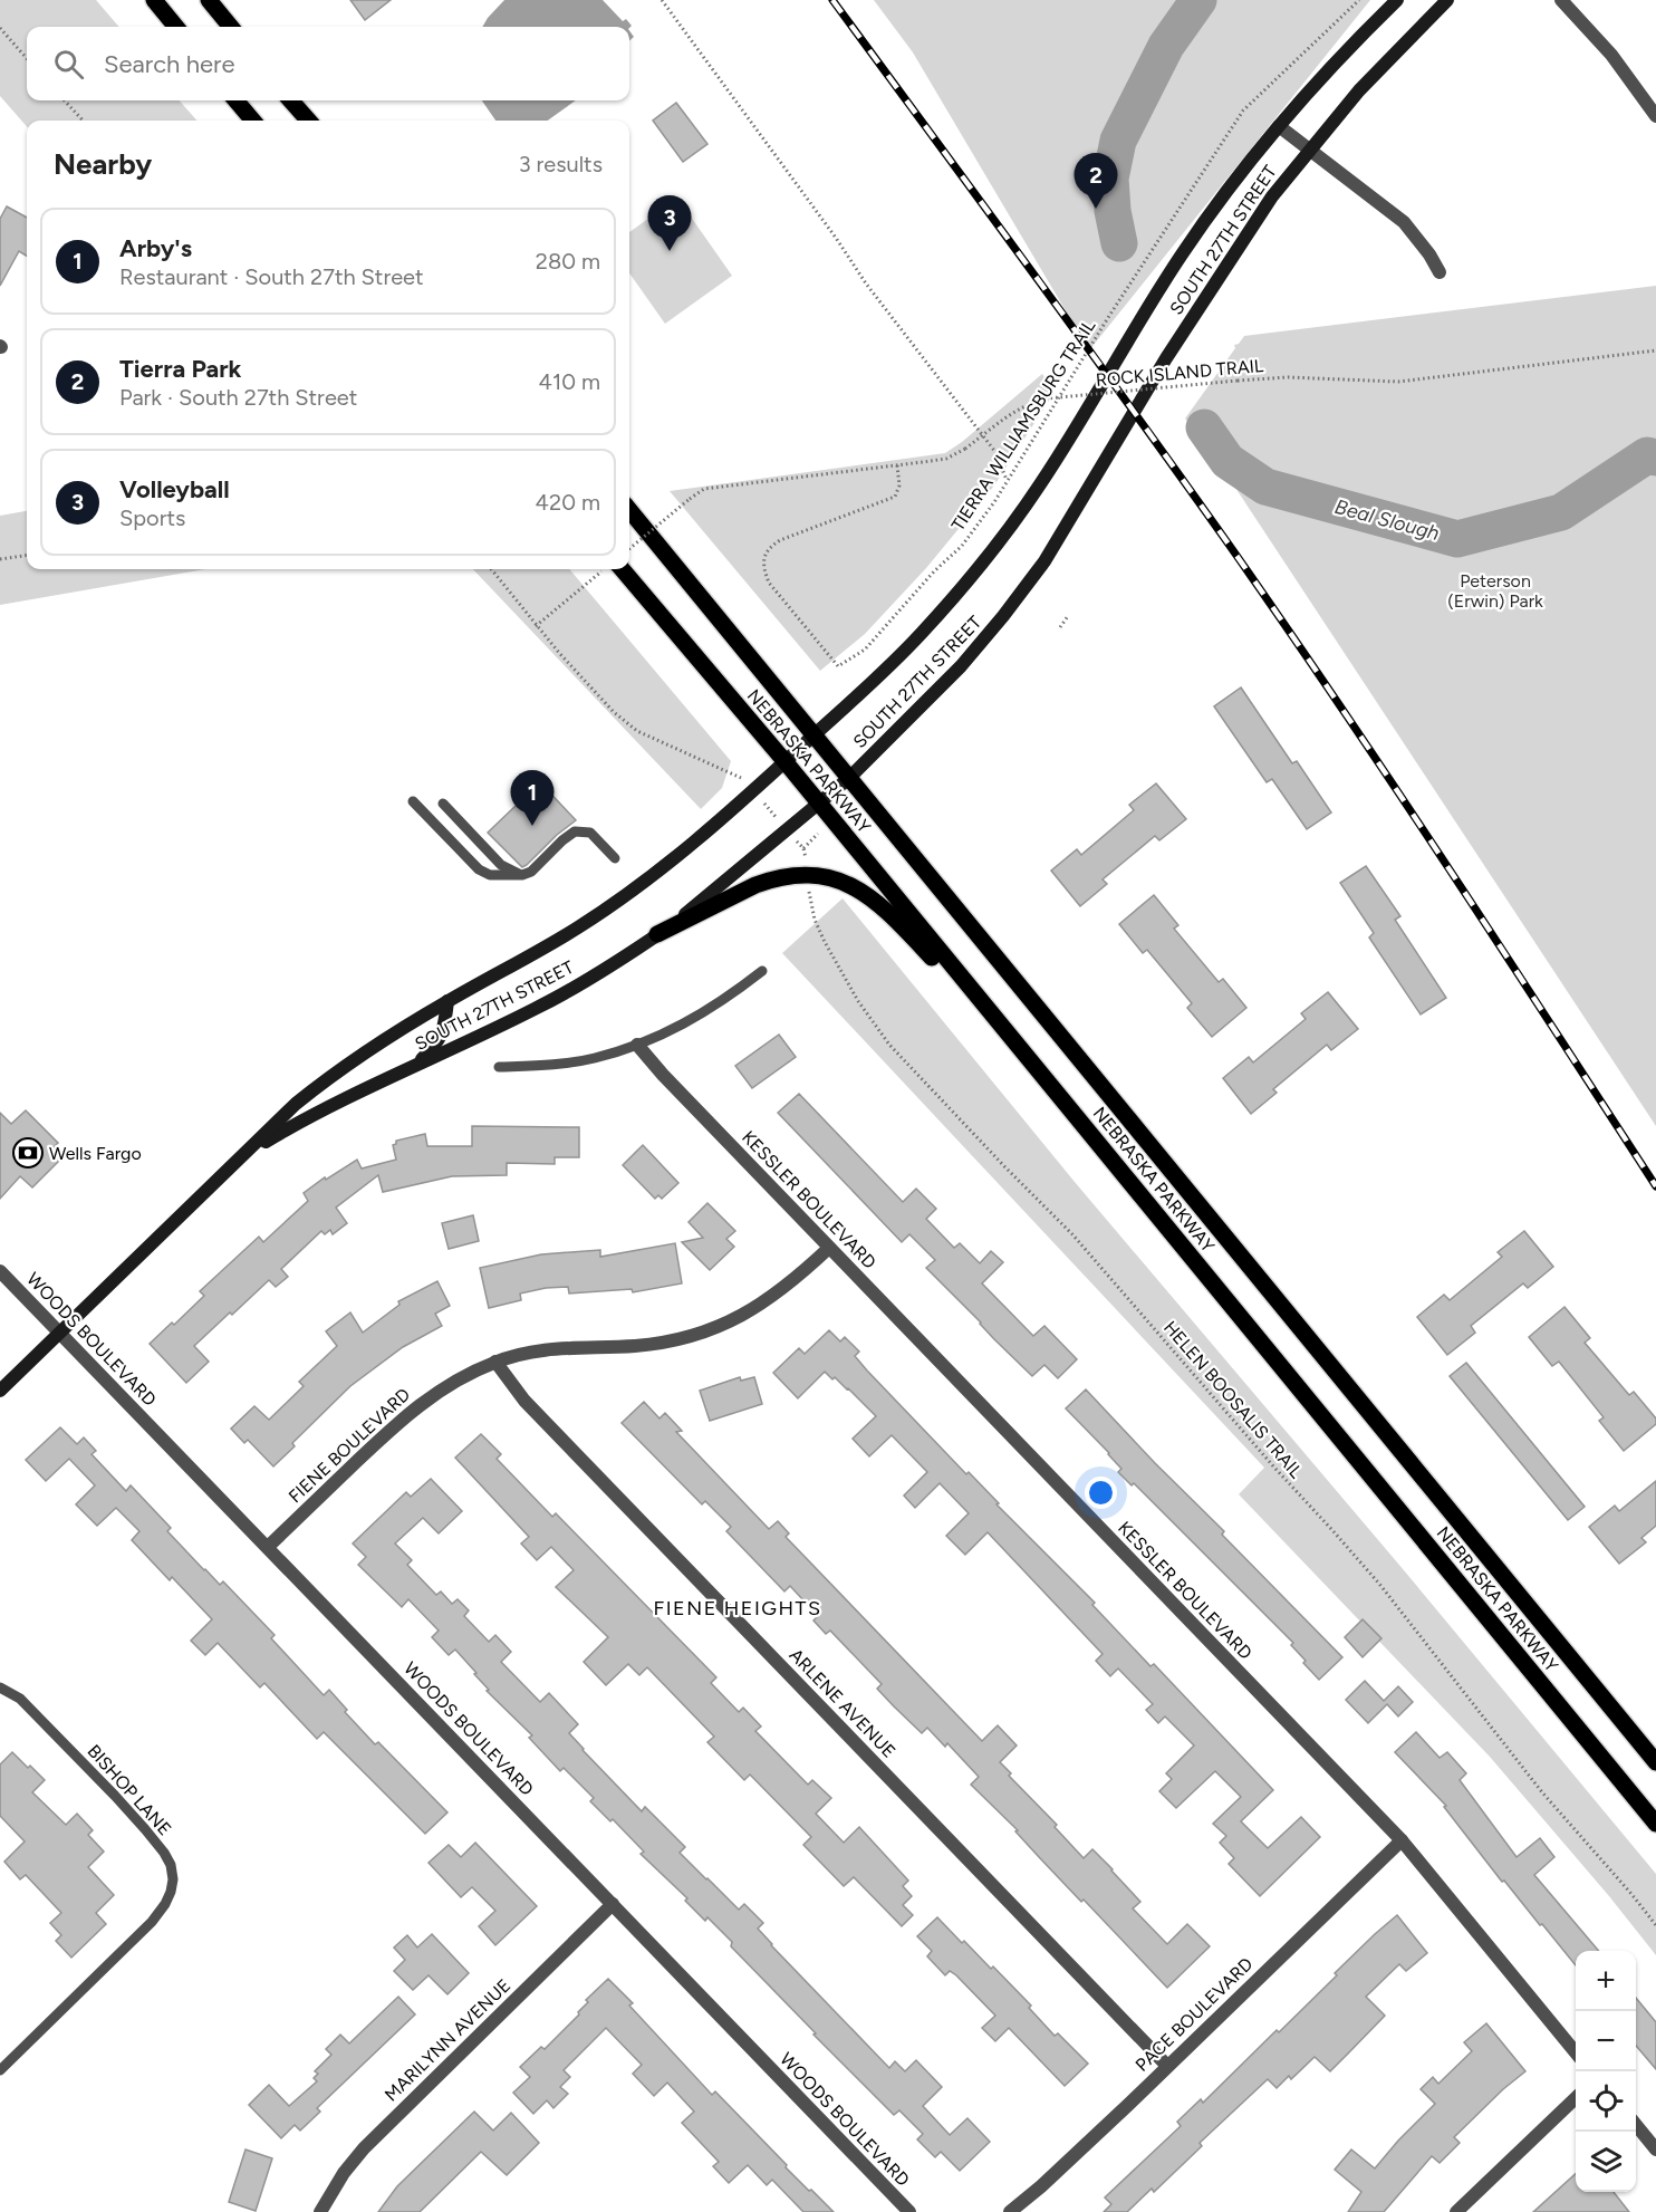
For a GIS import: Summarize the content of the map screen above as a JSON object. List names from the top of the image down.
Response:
{
  "streets": {
    "main road": ["SOUTH 27TH STREET", "NEBRASKA PARKWAY"],
    "street": [
      "KESSLER BOULEVARD",
      "WOODS BOULEVARD",
      "FIENE BOULEVARD",
      "ARLENE AVENUE",
      "PACE BOULEVARD",
      "MARILYNN AVENUE"
    ],
    "lane": ["BISHOP LANE"],
    "path": ["ROCK ISLAND TRAIL", "TIERRA WILLIAMSBURG TRAIL", "HELEN BOOSALIS TRAIL"]
  },
  "crossings": [
    ["SOUTH 27TH STREET", "NEBRASKA PARKWAY"],
    ["SOUTH 27TH STREET", "WOODS BOULEVARD"],
    ["ROCK ISLAND TRAIL", "TIERRA WILLIAMSBURG TRAIL"],
    ["KESSLER BOULEVARD", "FIENE BOULEVARD"],
    ["KESSLER BOULEVARD", "PACE BOULEVARD"],
    ["WOODS BOULEVARD", "FIENE BOULEVARD"],
    ["WOODS BOULEVARD", "MARILYNN AVENUE"],
    ["FIENE BOULEVARD", "ARLENE AVENUE"],
    ["ARLENE AVENUE", "PACE BOULEVARD"]
  ],
  "districts": ["FIENE HEIGHTS"],
  "water": ["Beal Slough"],
  "parks": ["Peterson (Erwin) Park"],
  "places": {
    "bank": ["Wells Fargo"]
  },
  "page": {
    "search": "Search here",
    "heading": ["Nearby", "3 results"],
    "pins": ["2", "3", "1"],
    "list": [
      {
        "mark": "1",
        "name": "Arby's",
        "note": "Restaurant · South 27th Street",
        "value": "280 m"
      },
      {
        "mark": "2",
        "name": "Tierra Park",
        "note": "Park · South 27th Street",
        "value": "410 m"
      },
      {
        "mark": "3",
        "name": "Volleyball",
        "note": "Sports",
        "value": "420 m"
      }
    ],
    "map_buttons": ["+", "−"]
  }
}
